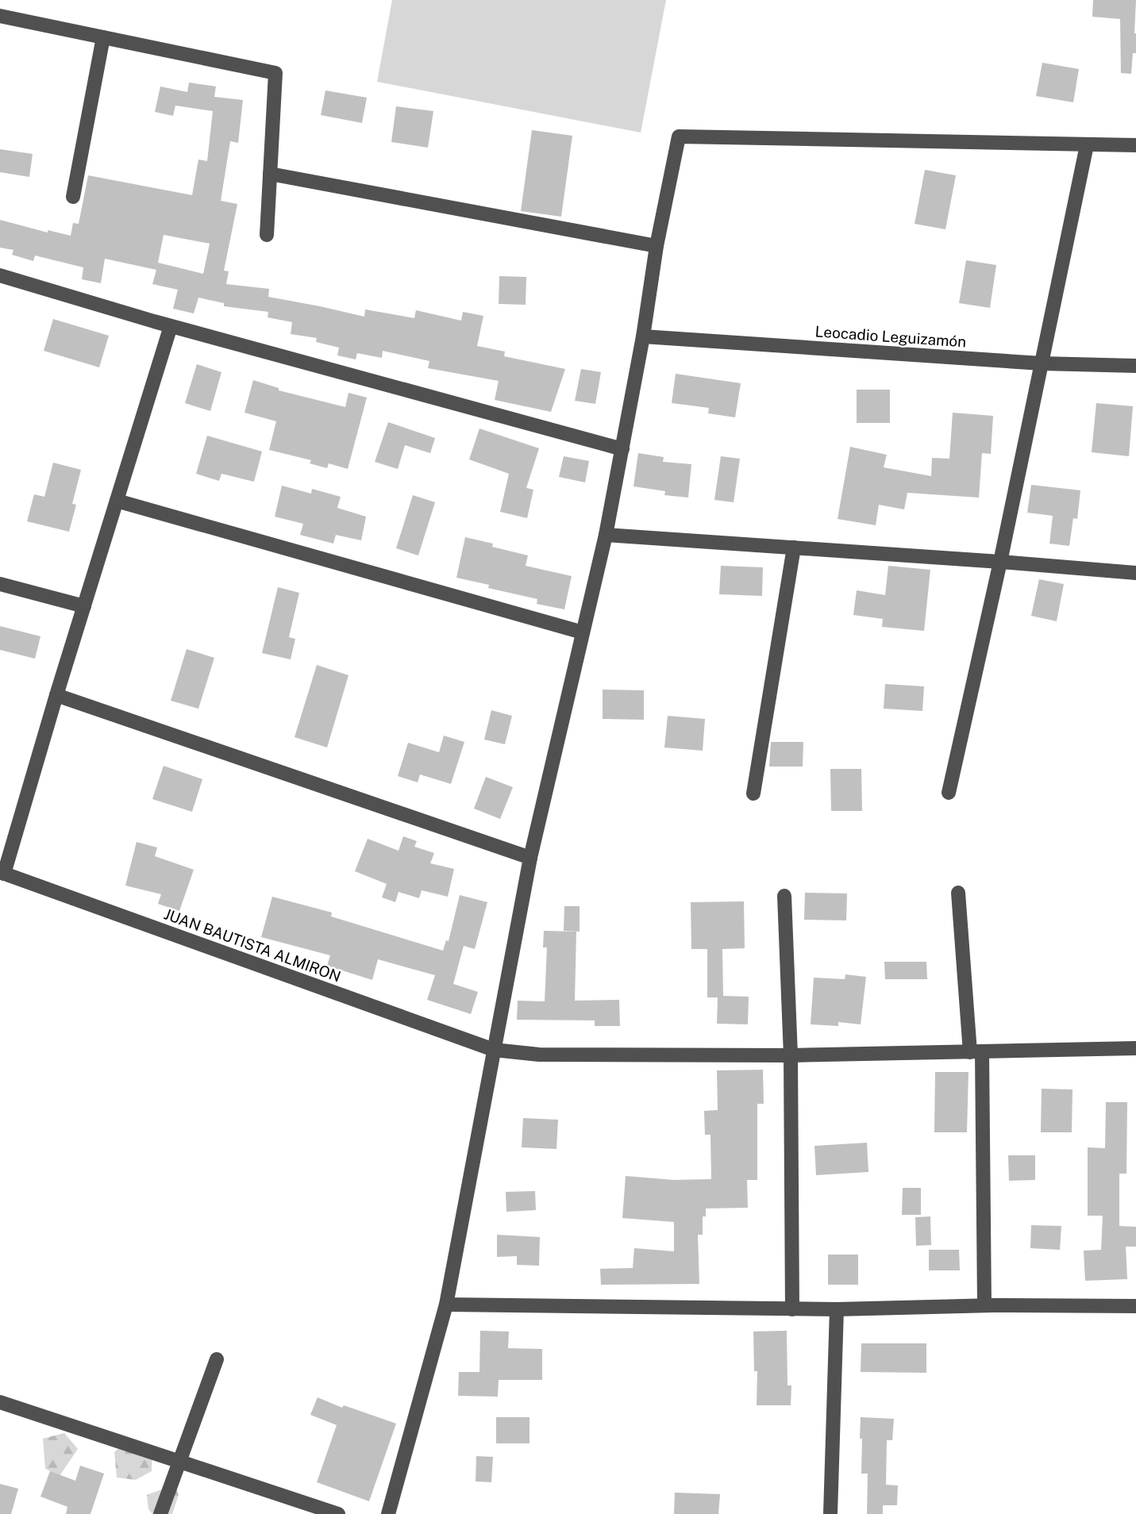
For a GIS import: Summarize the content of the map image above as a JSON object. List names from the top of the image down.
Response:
{
  "streets": {
    "street": ["Leocadio Leguizamón", "JUAN BAUTISTA ALMIRON"]
  }
}
